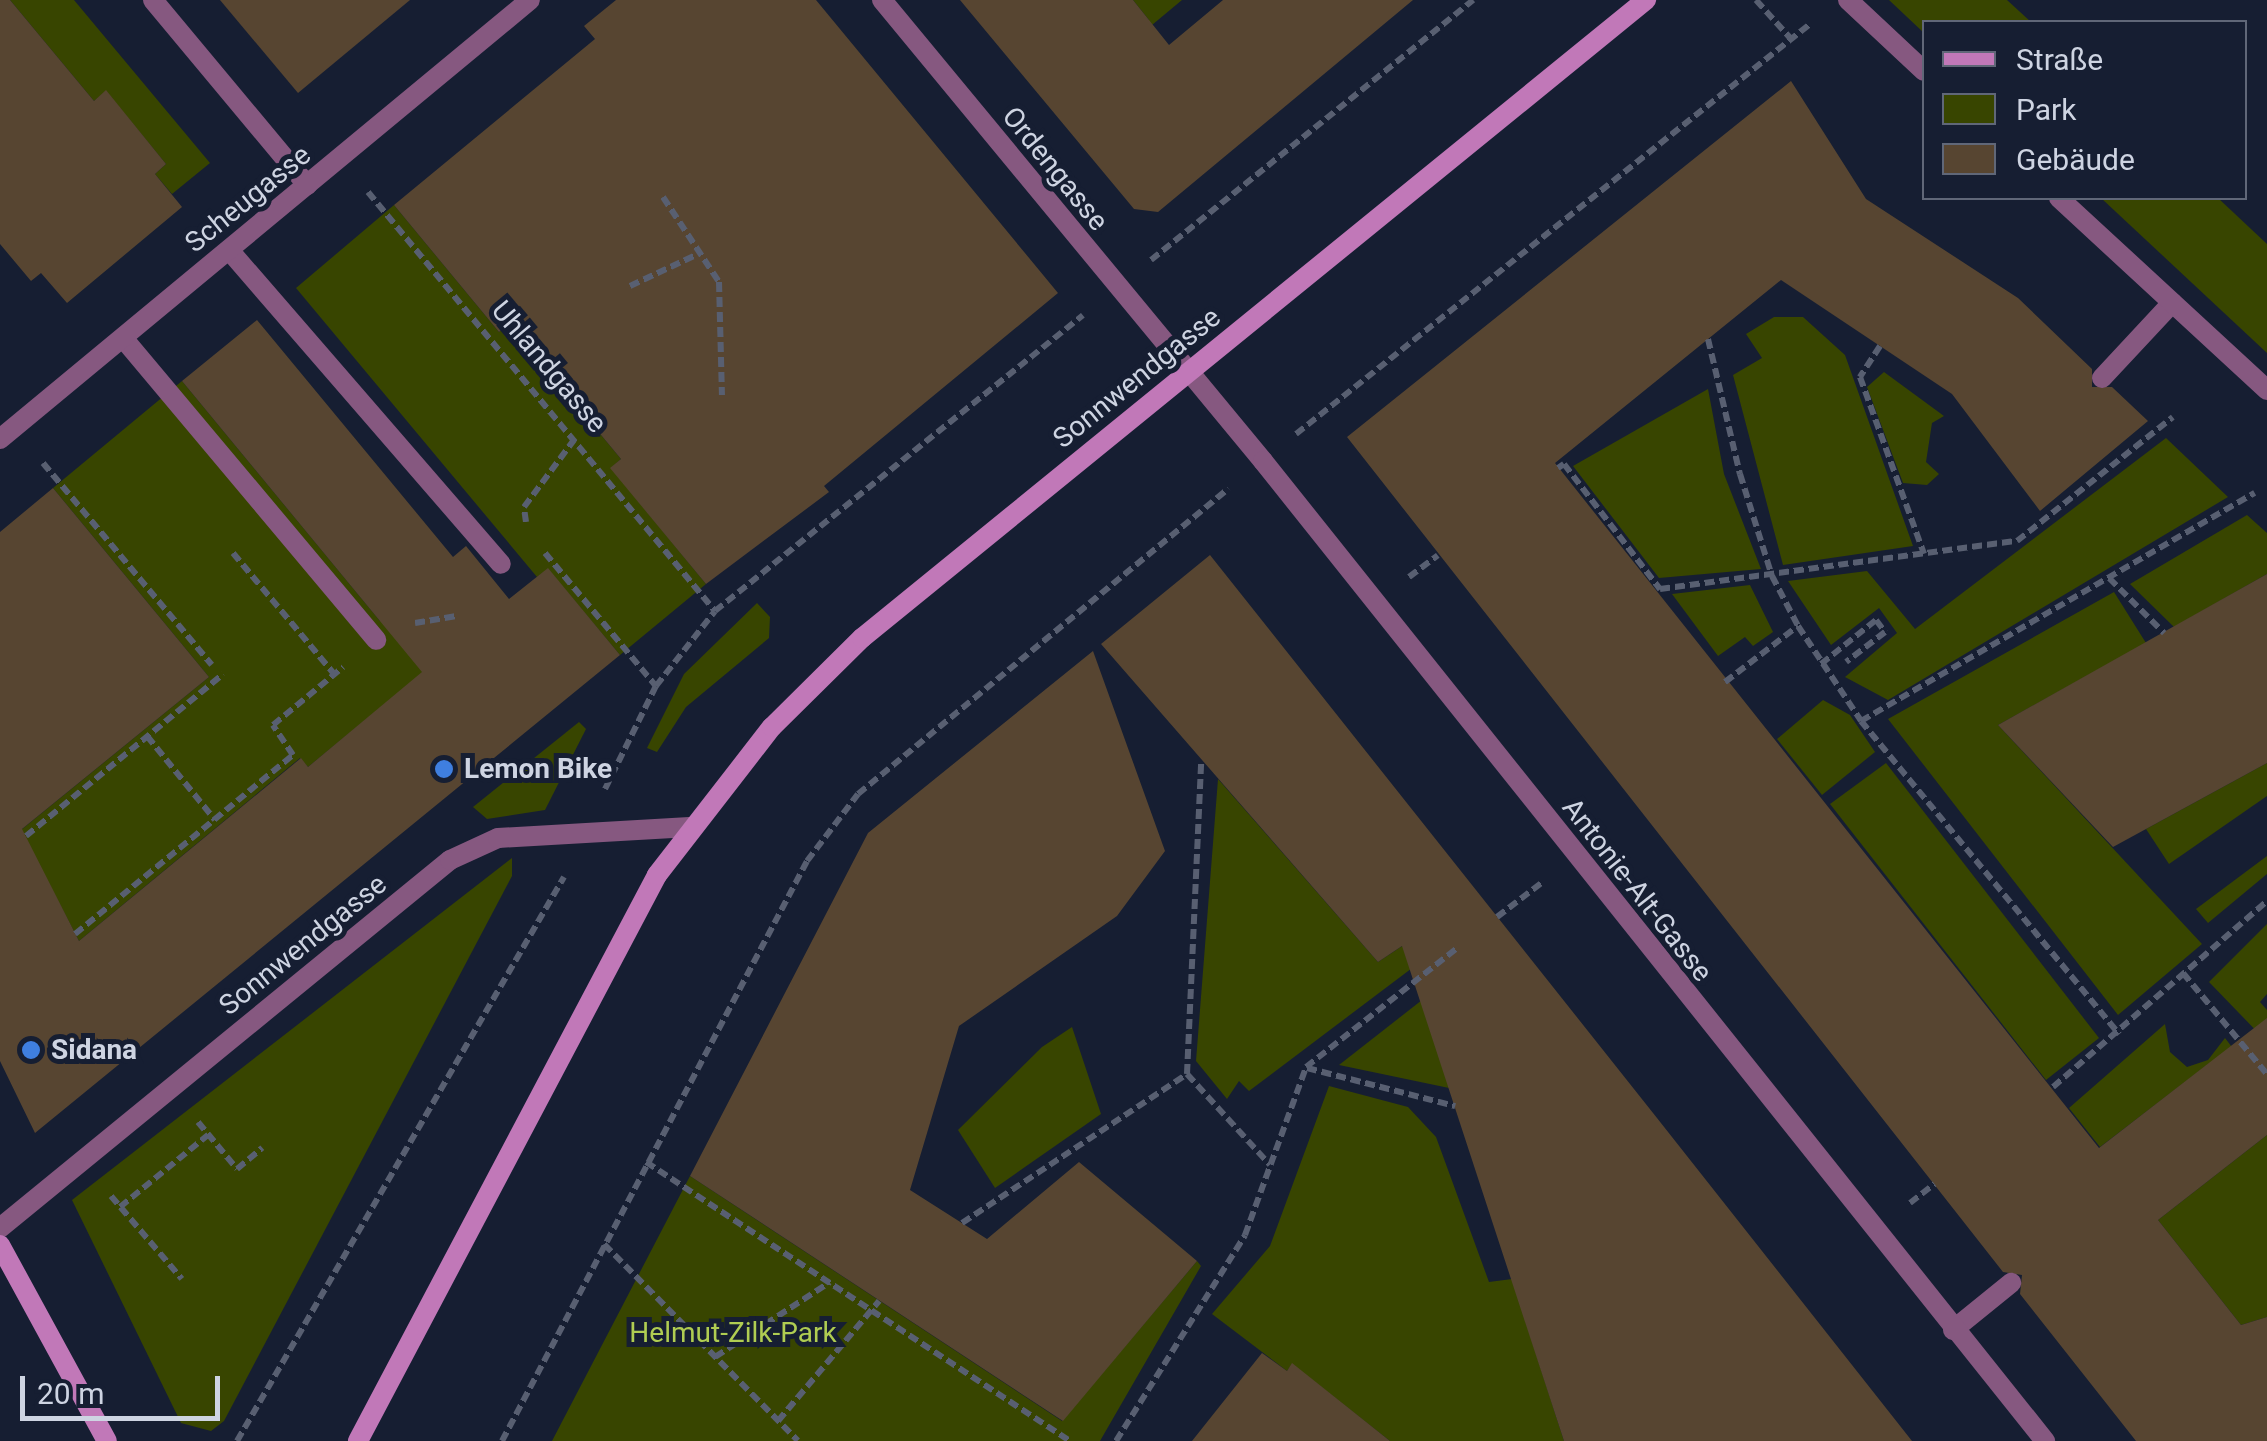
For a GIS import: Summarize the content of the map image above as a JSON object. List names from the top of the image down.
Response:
{
  "streets": {
    "main road": ["Sonnwendgasse"],
    "street": ["Ordengasse", "Scheugasse", "Antonie-Alt-Gasse"],
    "path": ["Uhlandgasse"]
  },
  "crossings": [
    ["Ordengasse", "Sonnwendgasse"],
    ["Ordengasse", "Antonie-Alt-Gasse"],
    ["Scheugasse", "Uhlandgasse"],
    ["Sonnwendgasse", "Antonie-Alt-Gasse"]
  ],
  "parks": ["Helmut-Zilk-Park"],
  "places": ["Lemon Bike", "Sidana"],
  "legend": ["Straße", "Park", "Gebäude"],
  "scale_bar": "20 m"
}
